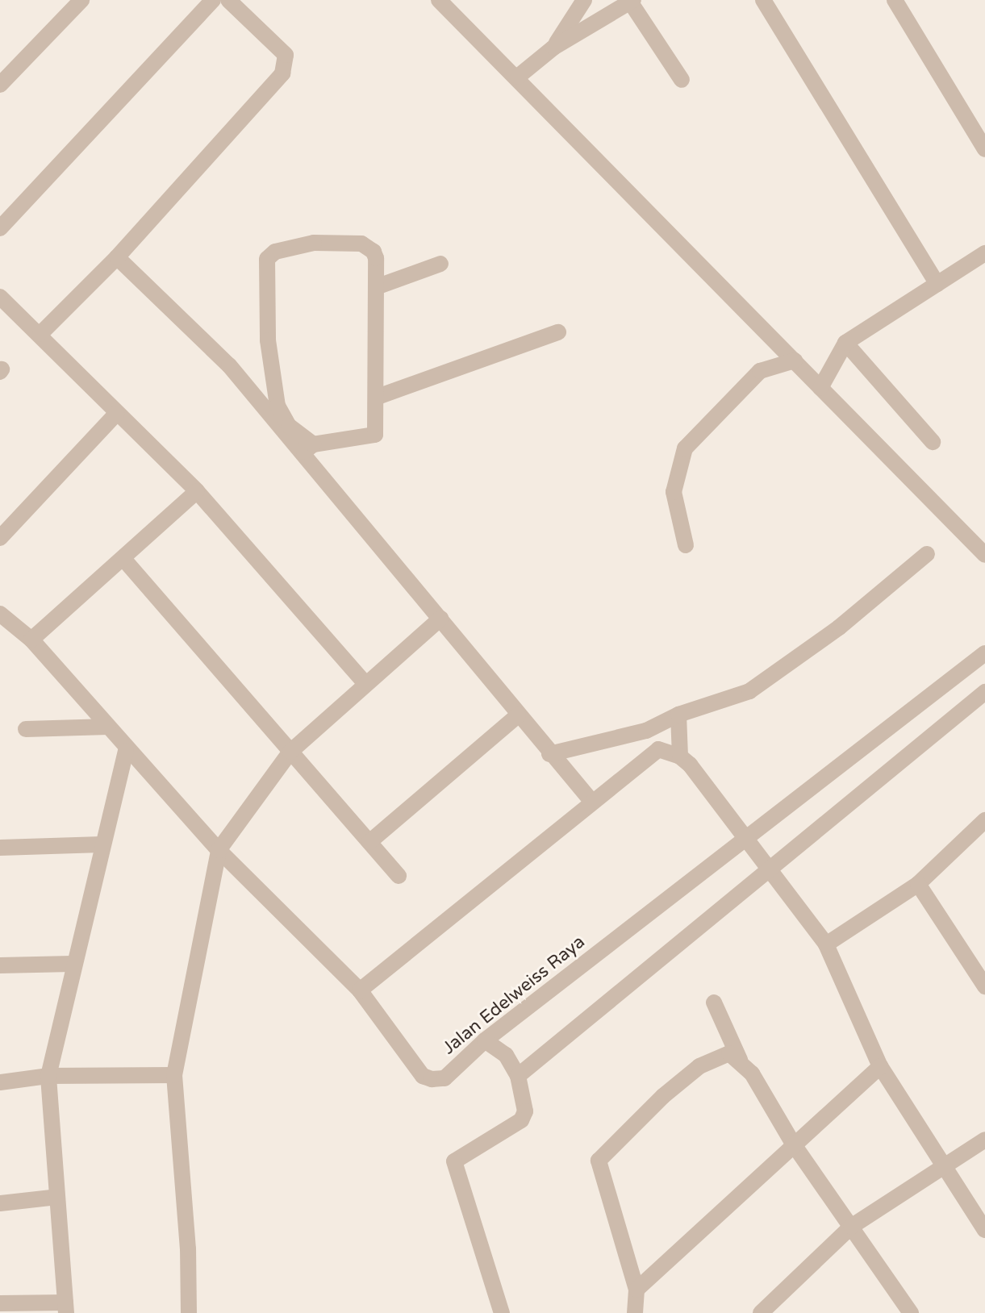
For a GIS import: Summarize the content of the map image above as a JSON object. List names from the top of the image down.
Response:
{
  "streets": {
    "street": ["Jalan Edelweiss Raya"]
  }
}
